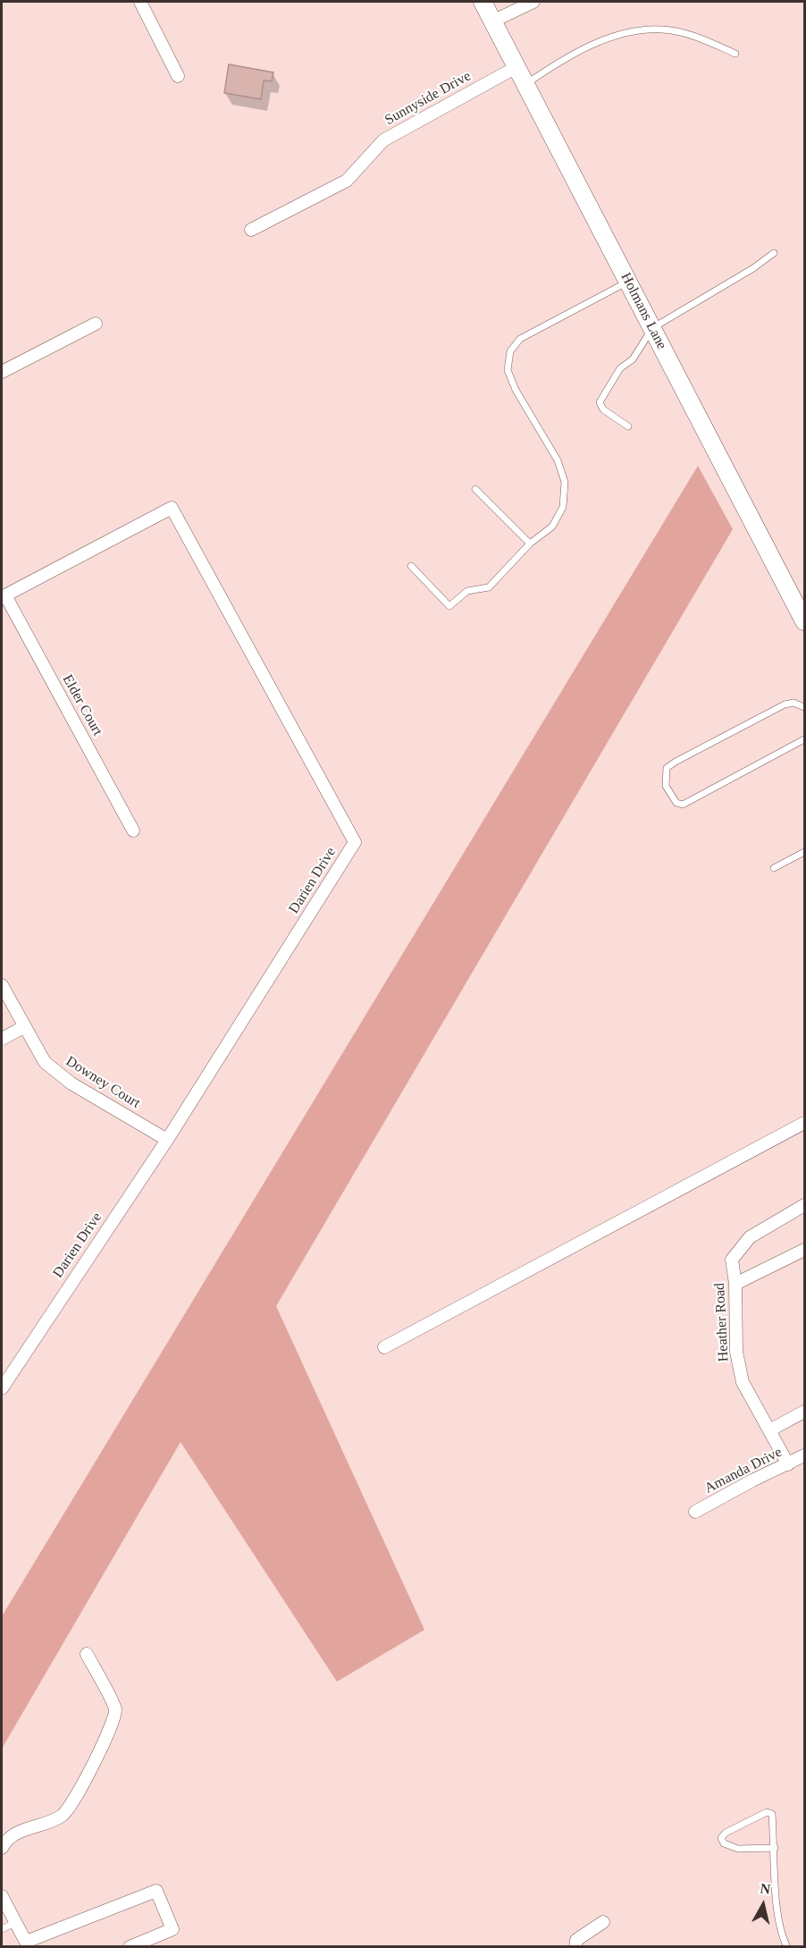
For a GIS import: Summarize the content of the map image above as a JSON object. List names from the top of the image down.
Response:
{
  "streets": {
    "main road": ["Holmans Lane"],
    "street": [
      "Sunnyside Drive",
      "Elder Court",
      "Darien Drive",
      "Downey Court",
      "Heather Road",
      "Amanda Drive"
    ]
  },
  "crossings": [
    ["Sunnyside Drive", "Holmans Lane"],
    ["Elder Court", "Darien Drive"],
    ["Darien Drive", "Downey Court"],
    ["Heather Road", "Amanda Drive"]
  ],
  "north": "top"
}
